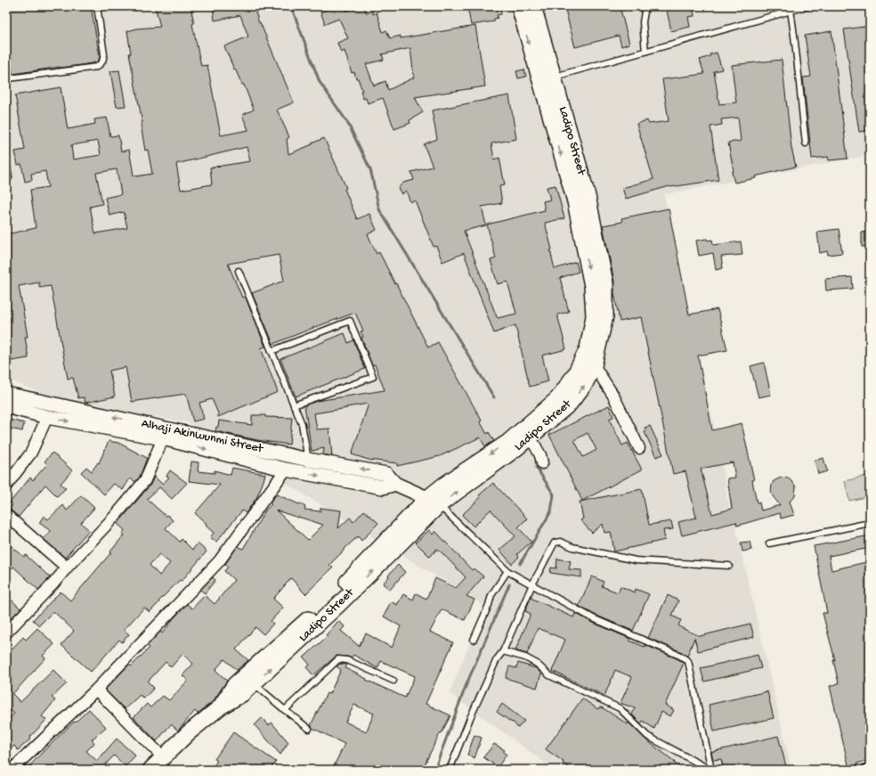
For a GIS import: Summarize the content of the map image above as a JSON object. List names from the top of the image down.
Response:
{
  "streets": {
    "main road": ["Ladipo Street"],
    "street": ["Alhaji Akinwunmi Street"]
  },
  "crossings": [
    ["Ladipo Street", "Alhaji Akinwunmi Street"]
  ]
}
